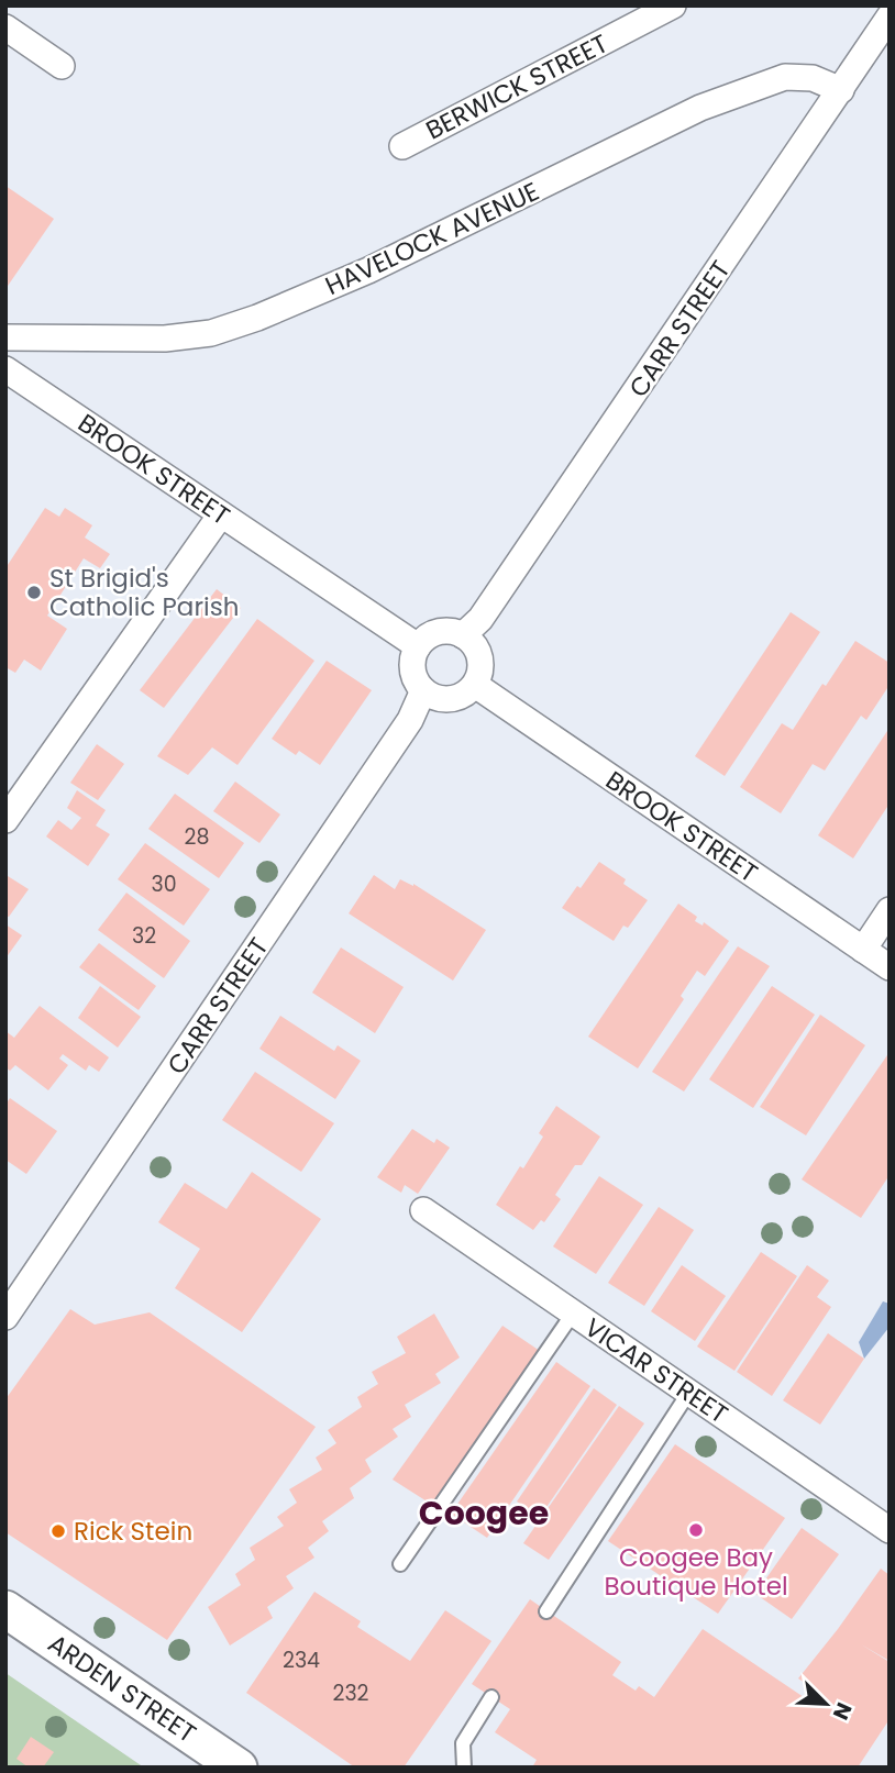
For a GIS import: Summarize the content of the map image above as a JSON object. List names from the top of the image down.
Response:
{
  "streets": {
    "main road": ["ARDEN STREET"],
    "street": [
      "BERWICK STREET",
      "HAVELOCK AVENUE",
      "CARR STREET",
      "BROOK STREET",
      "VICAR STREET"
    ]
  },
  "crossings": [
    ["HAVELOCK AVENUE", "CARR STREET"],
    ["CARR STREET", "BROOK STREET"]
  ],
  "districts": ["Coogee"],
  "places": ["St Brigid's Catholic Parish", "Coogee Bay Boutique Hotel", "Rick Stein"],
  "house_numbers": [
    "28",
    "30",
    "32",
    "234",
    "232"
  ],
  "north": "bottom right"
}
